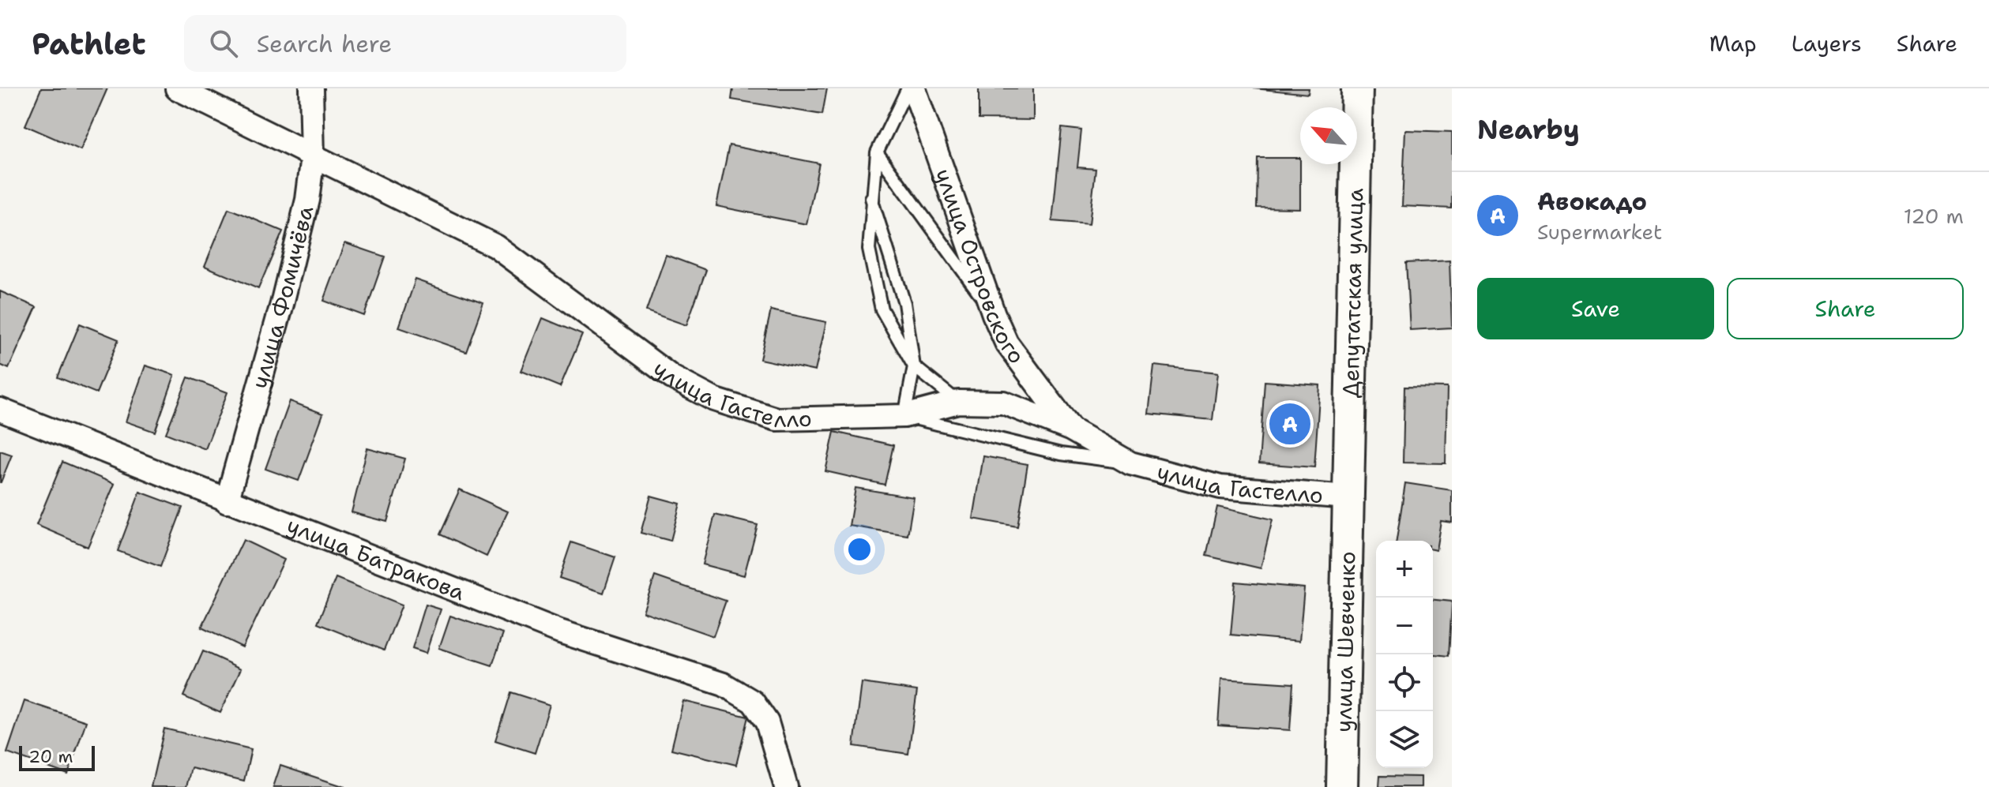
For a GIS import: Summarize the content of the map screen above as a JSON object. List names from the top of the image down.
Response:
{
  "streets": {
    "main road": ["Депутатская улица", "улица Шевченко"],
    "street": [
      "улица Островского",
      "улица Фомичёва",
      "улица Гастелло",
      "улица Батракова"
    ]
  },
  "crossings": [
    ["улица Островского", "улица Гастелло"],
    ["Депутатская улица", "улица Гастелло"],
    ["Депутатская улица", "улица Шевченко"],
    ["улица Фомичёва", "улица Гастелло"],
    ["улица Фомичёва", "улица Батракова"],
    ["улица Гастелло", "улица Шевченко"]
  ],
  "scale_bar": "20 m",
  "north": "top left",
  "page": {
    "header": "Pathlet",
    "search": "Search here",
    "nav": ["Map", "Layers", "Share"],
    "heading": "Nearby",
    "list": [
      {
        "mark": "A",
        "name": "Авокадо",
        "note": "Supermarket",
        "value": "120 m"
      }
    ],
    "buttons": ["Save", "Share"],
    "pins": "A",
    "map_buttons": ["+", "−"],
    "scale": "20 m"
  }
}
